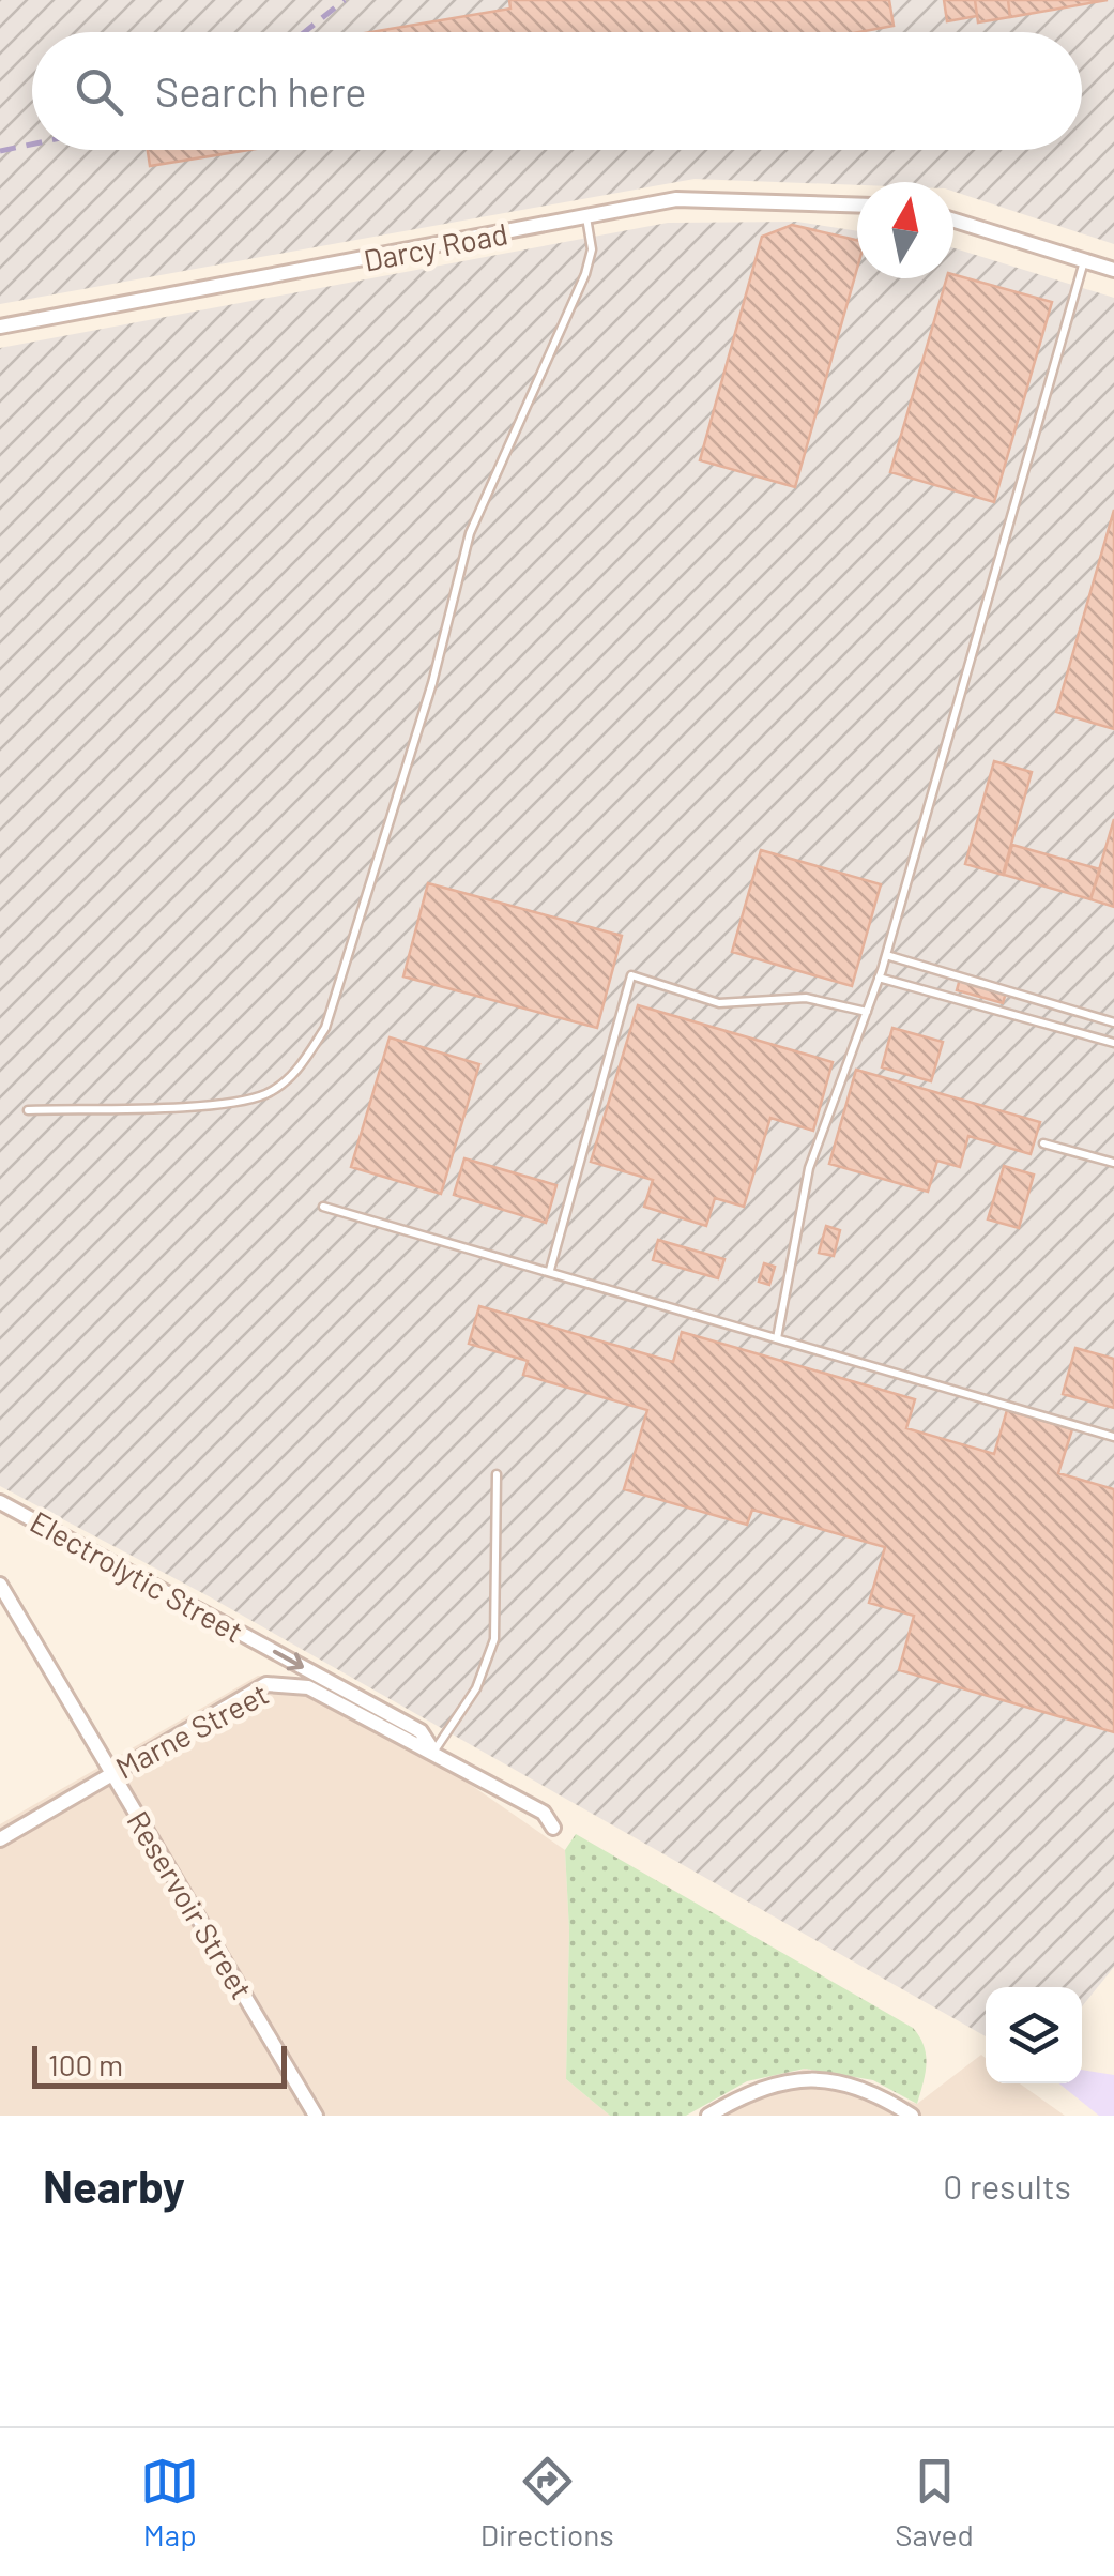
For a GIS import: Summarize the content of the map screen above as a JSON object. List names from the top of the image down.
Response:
{
  "streets": {
    "street": [
      "Darcy Road",
      "Electrolytic Street",
      "Marne Street",
      "Reservoir Street"
    ]
  },
  "crossings": [
    ["Electrolytic Street", "Marne Street"],
    ["Marne Street", "Reservoir Street"]
  ],
  "one_way": ["Electrolytic Street"],
  "scale_bar": "100 m",
  "north": "top",
  "page": {
    "search": "Search here",
    "scale": "100 m",
    "heading": ["Nearby", "0 results"],
    "nav": ["Map", "Directions", "Saved"]
  }
}
